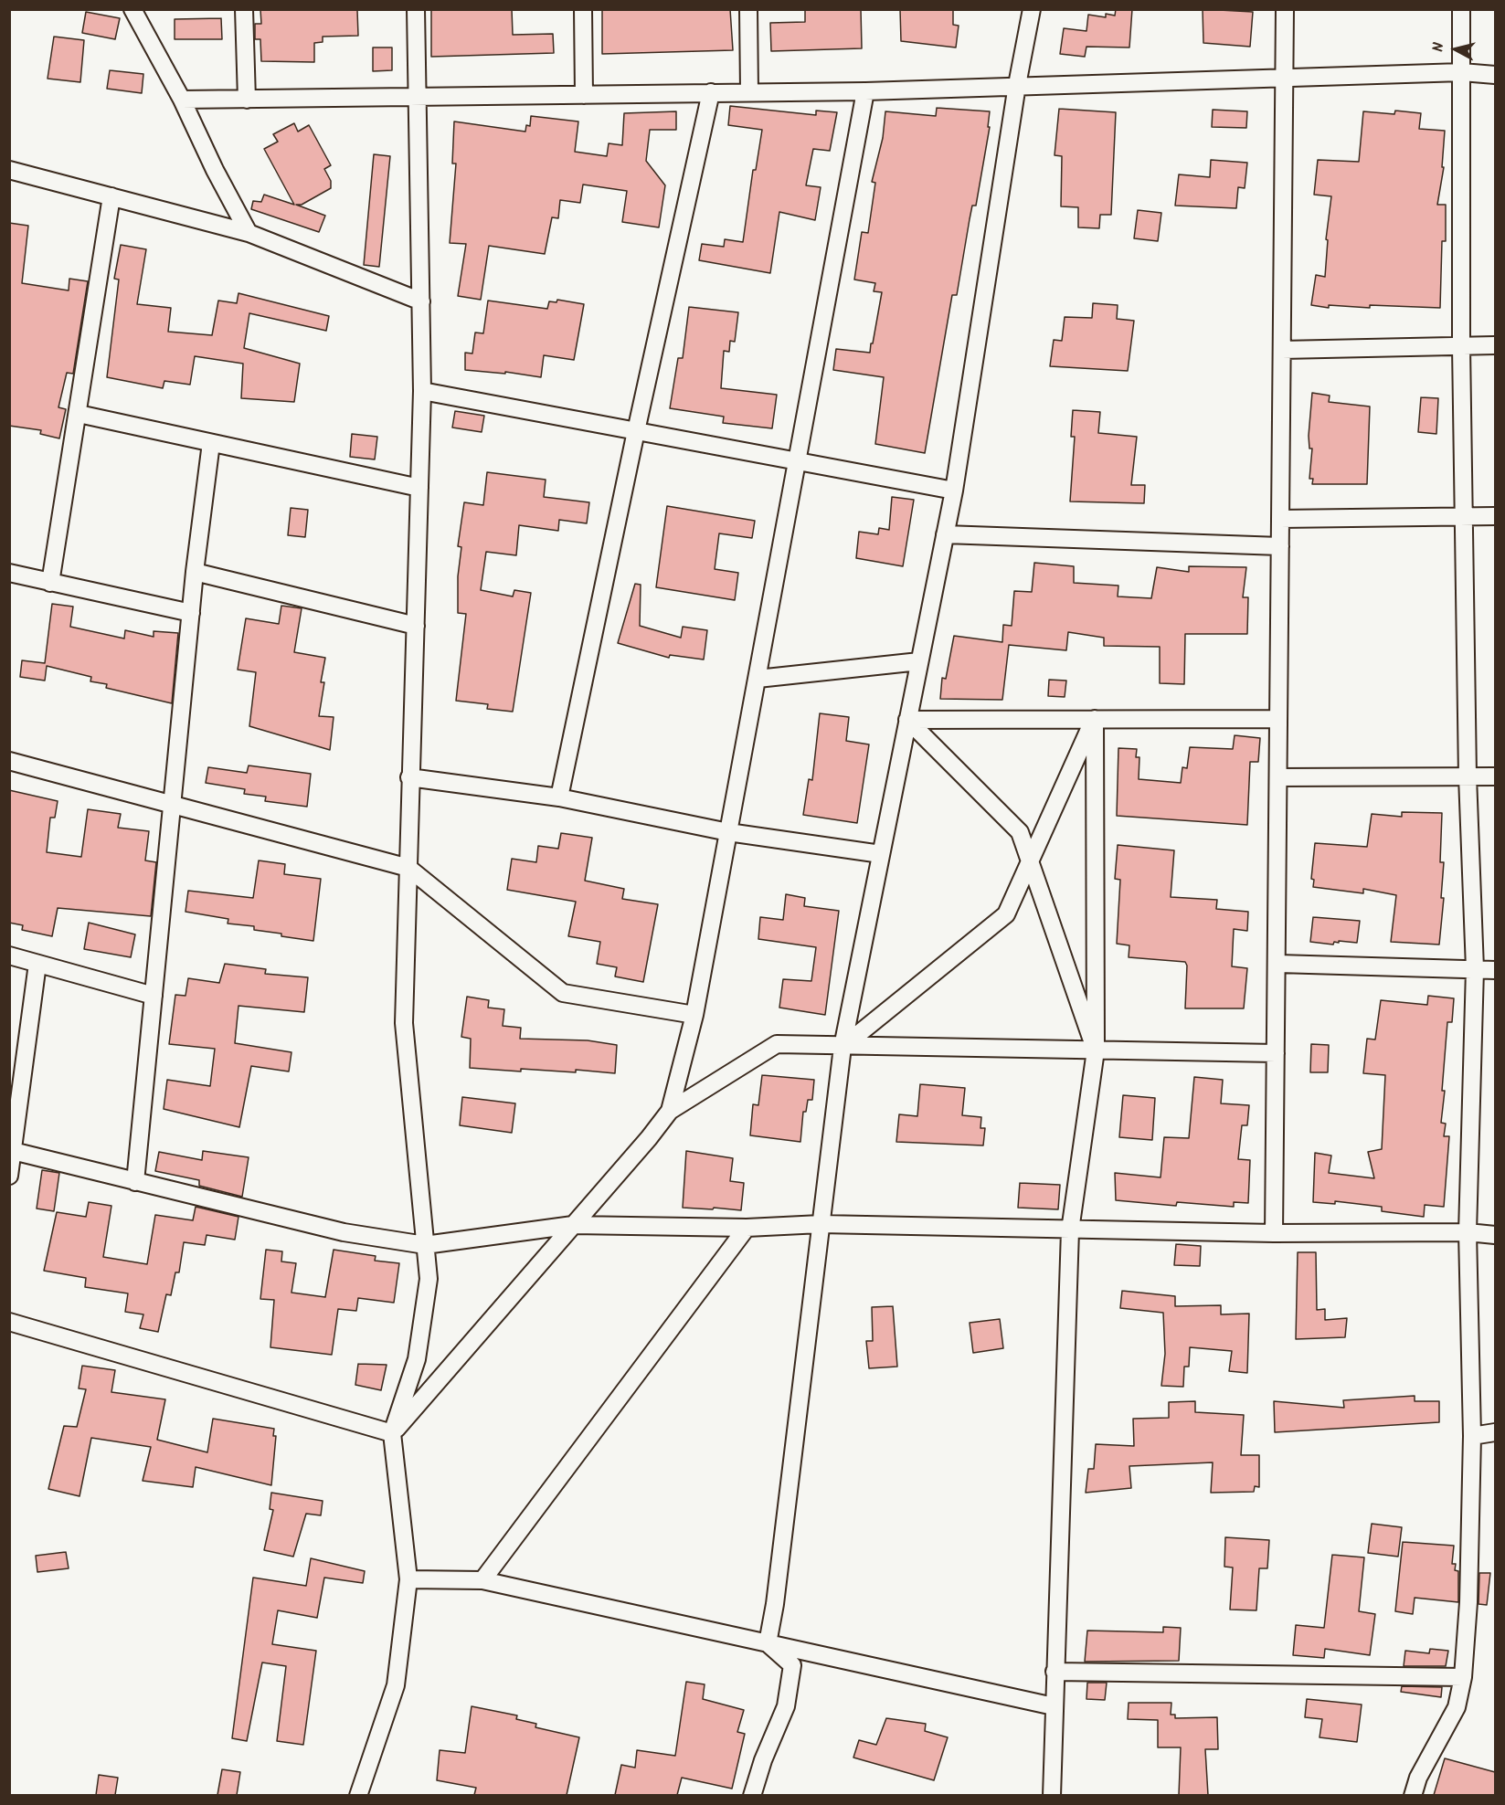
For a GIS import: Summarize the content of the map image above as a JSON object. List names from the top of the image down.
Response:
{
  "north": "left"
}
